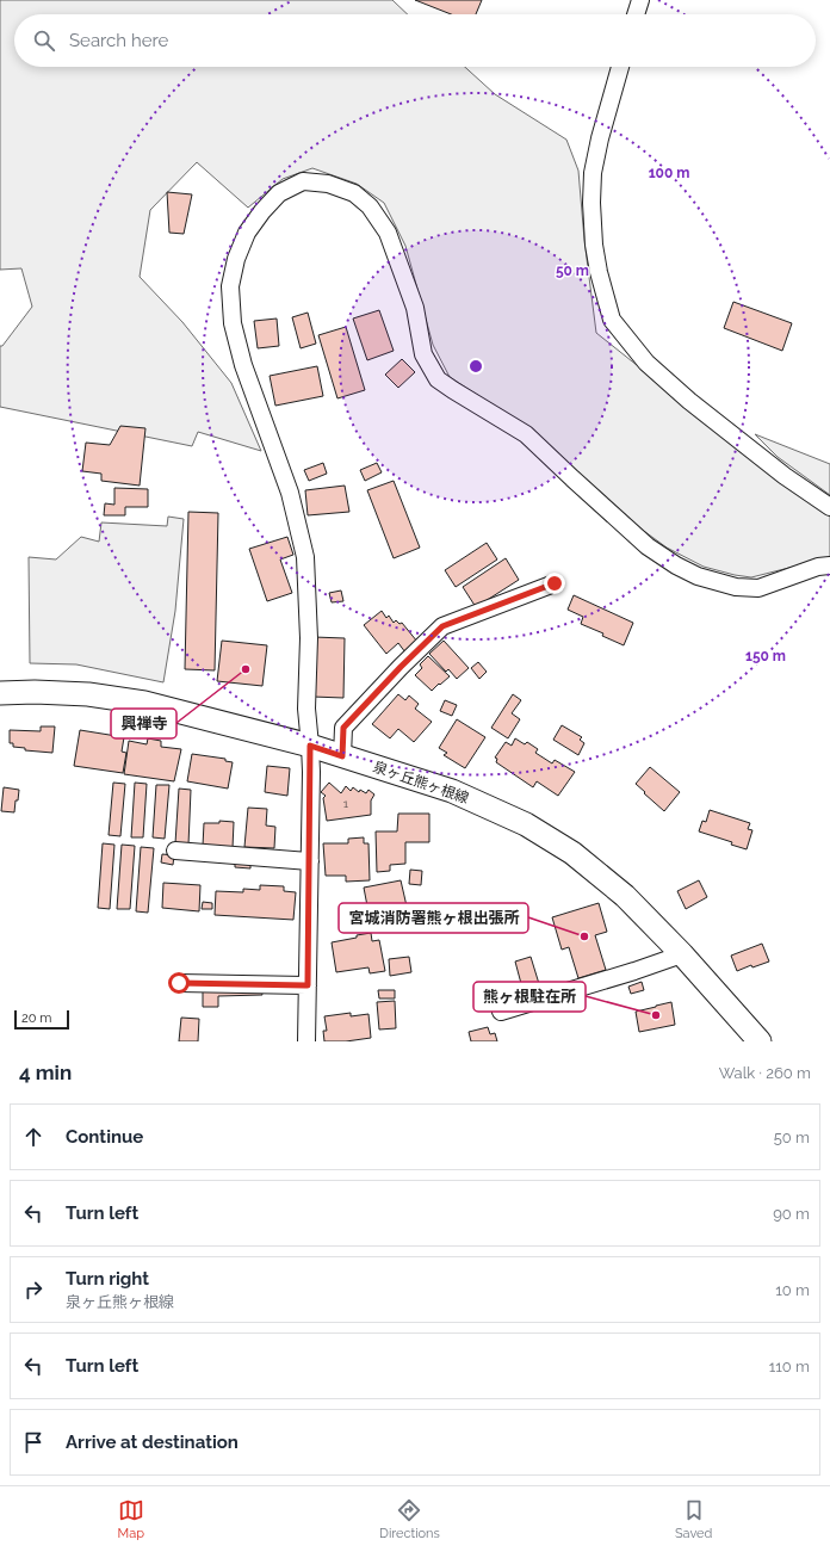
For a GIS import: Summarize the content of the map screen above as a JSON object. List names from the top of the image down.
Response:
{
  "streets": {
    "main road": ["泉ヶ丘熊ヶ根線"]
  },
  "places": ["興禅寺", "宮城消防署熊ヶ根出張所", "熊ヶ根駐在所"],
  "house_numbers": ["1"],
  "scale_bar": "20 m",
  "page": {
    "search": "Search here",
    "scale": "20 m",
    "heading": ["4 min", "Walk · 260 m"],
    "list": [
      ["Continue", "50 m"],
      ["Turn left", "90 m"],
      ["Turn right", "泉ヶ丘熊ヶ根線", "10 m"],
      ["Turn left", "110 m"],
      "Arrive at destination"
    ],
    "nav": ["Map", "Directions", "Saved"]
  },
  "rings": ["100 m", "50 m", "150 m"]
}
